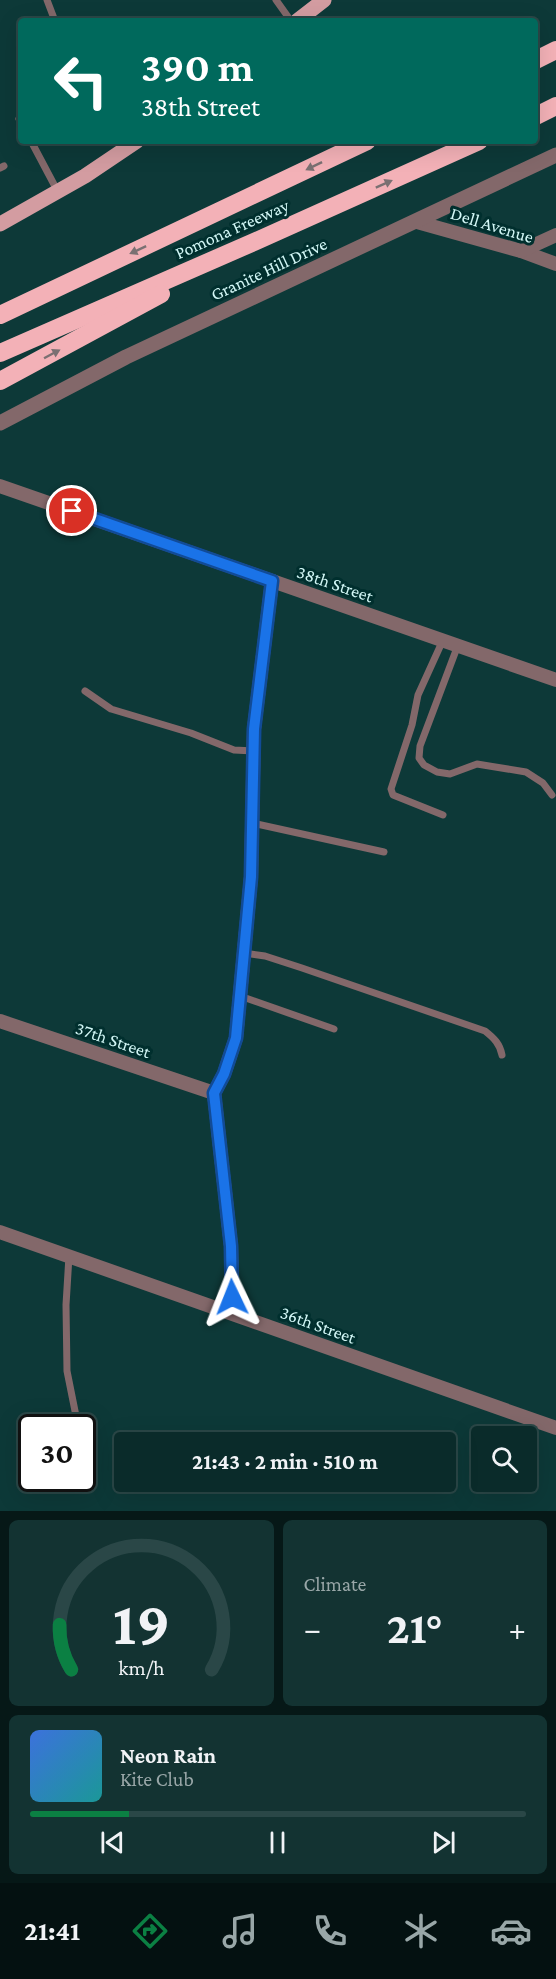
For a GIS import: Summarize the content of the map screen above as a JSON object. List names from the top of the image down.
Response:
{
  "streets": {
    "highway": ["Pomona Freeway"],
    "street": [
      "Dell Avenue",
      "Granite Hill Drive",
      "38th Street",
      "37th Street",
      "36th Street"
    ]
  },
  "crossings": [
    ["Dell Avenue", "Granite Hill Drive"]
  ],
  "page": {
    "turn": ["390 m", "38th Street"],
    "limit": "30",
    "trip": "21:43 · 2 min · 510 m",
    "tile": "Climate",
    "heat": ["−", "21°", "+"],
    "song": ["Neon Rain", "Kite Club"],
    "tabs": "21:41",
    "gauge": ["19", "km/h"]
  }
}
